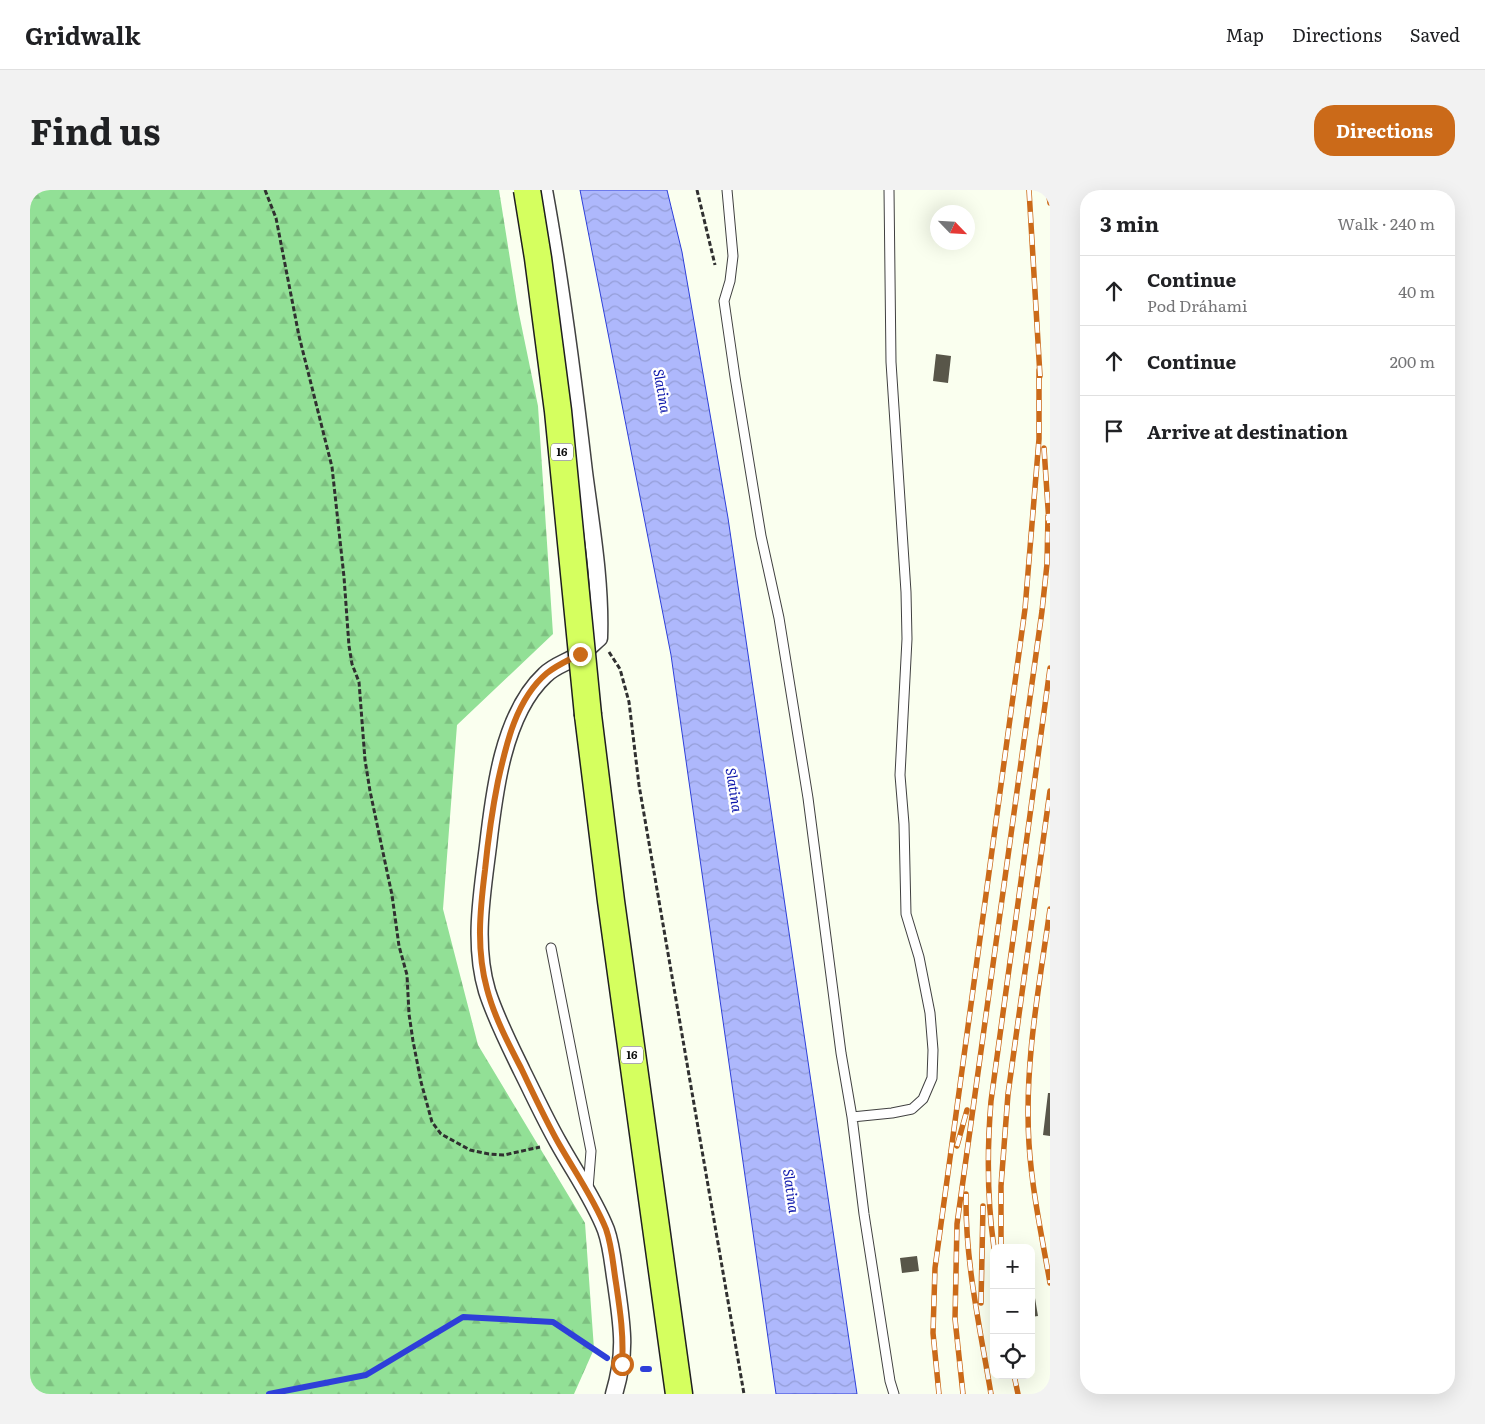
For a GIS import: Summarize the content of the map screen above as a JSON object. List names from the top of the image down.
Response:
{
  "streets": {
    "main road": ["16"]
  },
  "water": ["Slatina"],
  "north": "bottom right",
  "page": {
    "header": "Gridwalk",
    "nav": ["Map", "Directions", "Saved"],
    "title": "Find us",
    "buttons": "Directions",
    "heading": ["3 min", "Walk · 240 m"],
    "list": [
      ["Continue", "Pod Dráhami", "40 m"],
      ["Continue", "200 m"],
      "Arrive at destination"
    ],
    "map_buttons": ["+", "−"]
  }
}
